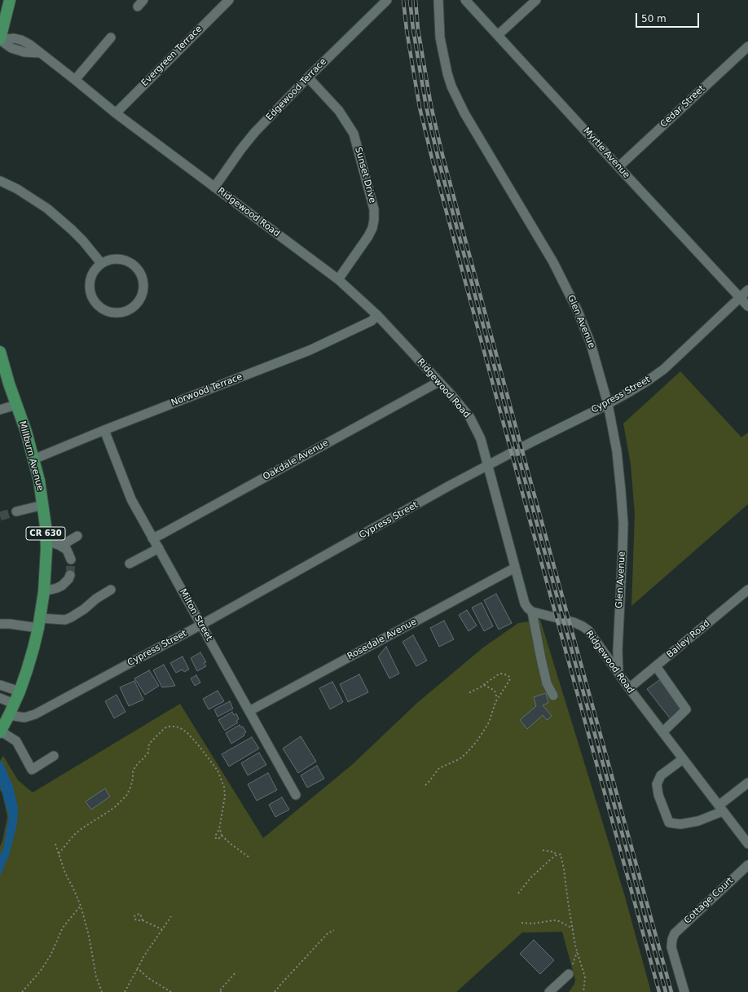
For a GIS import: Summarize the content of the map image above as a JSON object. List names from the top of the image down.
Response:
{
  "streets": {
    "main road": ["Millburn Avenue", "CR 630"],
    "street": [
      "Evergreen Terrace",
      "Edgewood Terrace",
      "Cedar Street",
      "Myrtle Avenue",
      "Sunset Drive",
      "Ridgewood Road",
      "Glen Avenue",
      "Norwood Terrace",
      "Cypress Street",
      "Oakdale Avenue",
      "Milton Street",
      "Rosedale Avenue",
      "Bailey Road",
      "Cottage Court"
    ]
  },
  "crossings": [
    ["Evergreen Terrace", "Ridgewood Road"],
    ["Edgewood Terrace", "Sunset Drive"],
    ["Edgewood Terrace", "Ridgewood Road"],
    ["Cedar Street", "Myrtle Avenue"],
    ["Myrtle Avenue", "Cypress Street"],
    ["Sunset Drive", "Ridgewood Road"],
    ["Ridgewood Road", "Glen Avenue"],
    ["Ridgewood Road", "Norwood Terrace"],
    ["Ridgewood Road", "Cypress Street"],
    ["Ridgewood Road", "Oakdale Avenue"],
    ["Ridgewood Road", "Rosedale Avenue"],
    ["Ridgewood Road", "Bailey Road"],
    ["Glen Avenue", "Cypress Street"],
    ["Norwood Terrace", "Millburn Avenue"],
    ["Norwood Terrace", "Milton Street"],
    ["Cypress Street", "Millburn Avenue"],
    ["Cypress Street", "Milton Street"],
    ["Oakdale Avenue", "Milton Street"],
    ["Milton Street", "Rosedale Avenue"]
  ],
  "scale_bar": "50 m"
}
